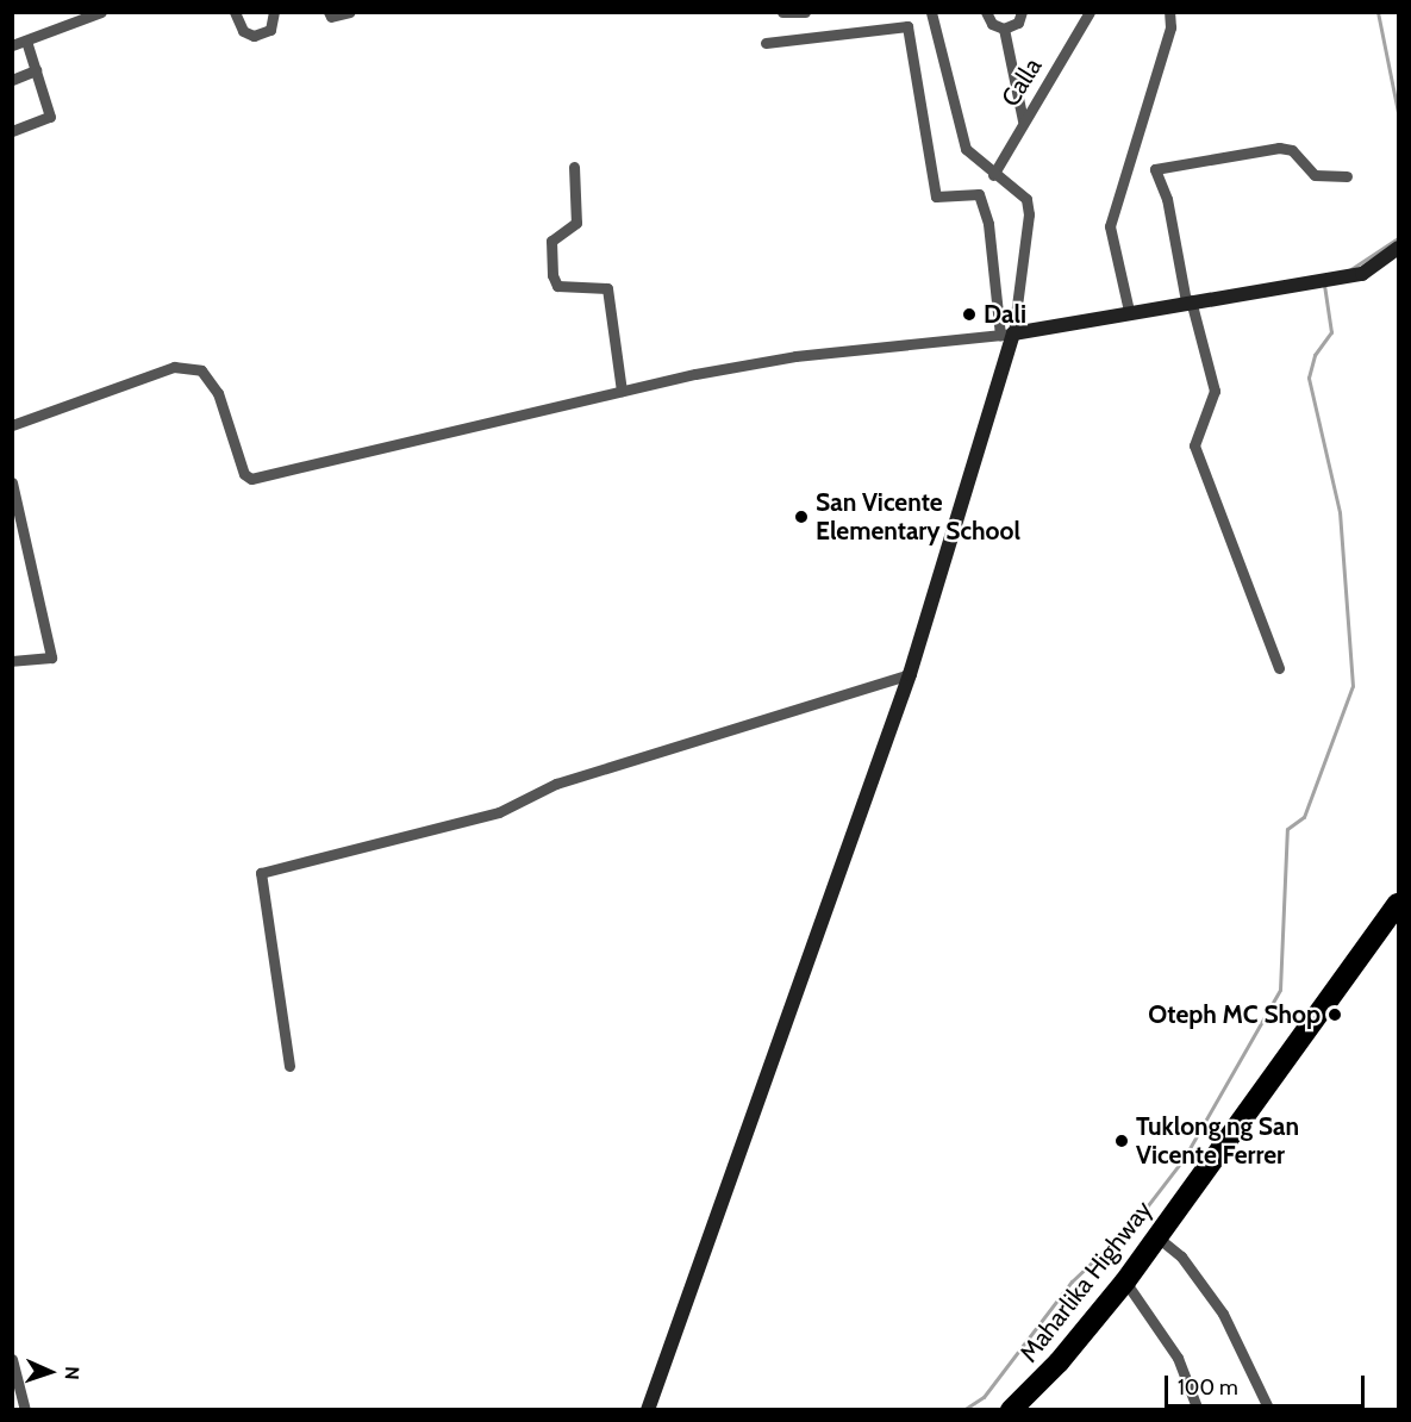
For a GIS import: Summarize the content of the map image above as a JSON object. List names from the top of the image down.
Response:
{
  "streets": {
    "highway": ["Maharlika Highway"],
    "street": ["Calla"]
  },
  "places": [
    "Dali",
    "San Vicente Elementary School",
    "Oteph MC Shop",
    "Tuklong ng San Vicente Ferrer"
  ],
  "scale_bar": "100 m",
  "north": "right"
}
